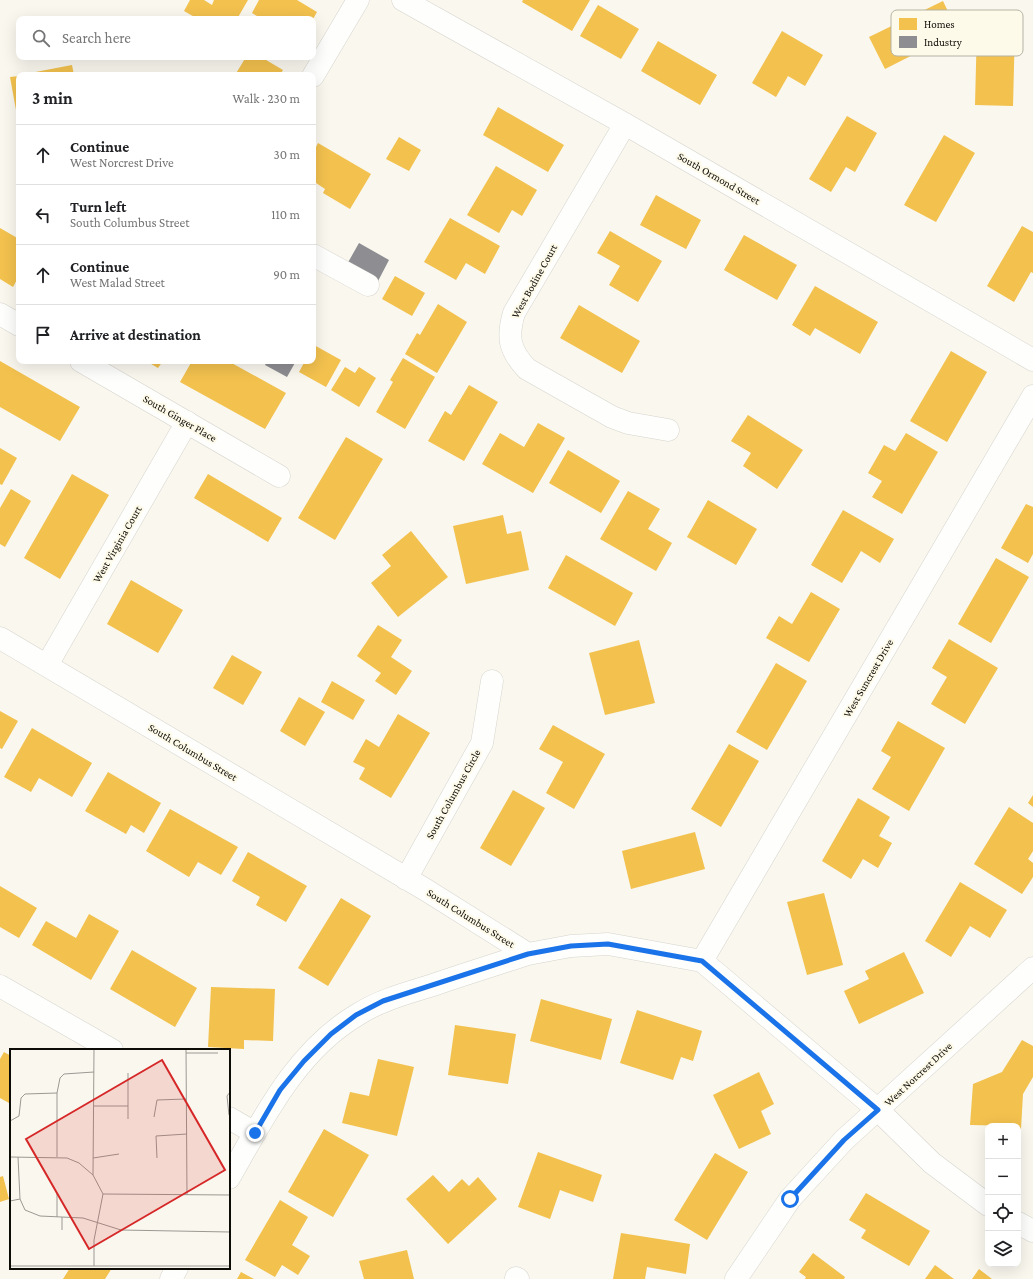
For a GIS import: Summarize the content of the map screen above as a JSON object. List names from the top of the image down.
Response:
{
  "streets": {
    "street": [
      "South Ormond Street",
      "West Bodine Court",
      "South Ginger Place",
      "West Virginia Court",
      "West Suncrest Drive",
      "South Columbus Street",
      "South Columbus Circle",
      "West Norcrest Drive"
    ]
  },
  "crossings": [
    ["South Ormond Street", "West Bodine Court"],
    ["South Ginger Place", "West Virginia Court"],
    ["West Virginia Court", "South Columbus Street"],
    ["South Columbus Street", "South Columbus Circle"]
  ],
  "legend": ["Homes", "Industry"],
  "page": {
    "search": "Search here",
    "heading": ["3 min", "Walk · 230 m"],
    "list": [
      ["Continue", "West Norcrest Drive", "30 m"],
      ["Turn left", "South Columbus Street", "110 m"],
      ["Continue", "West Malad Street", "90 m"],
      "Arrive at destination"
    ],
    "map_buttons": ["+", "−"]
  }
}
